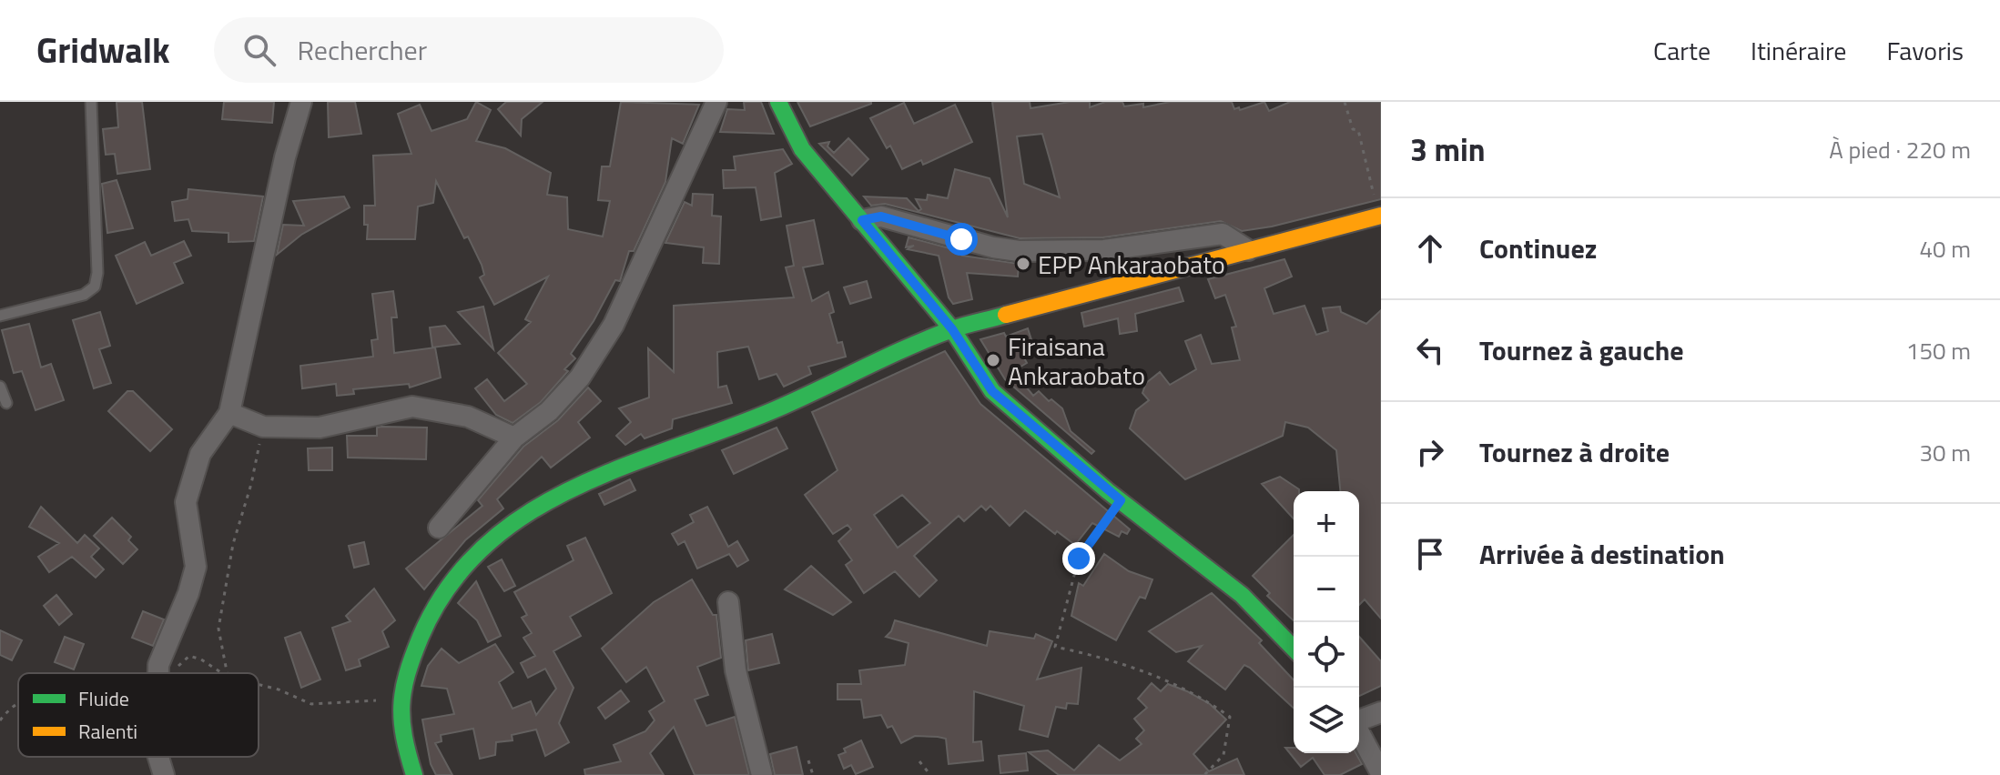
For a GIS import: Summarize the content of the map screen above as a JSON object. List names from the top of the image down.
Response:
{
  "places": ["EPP Ankaraobato", "Firaisana Ankaraobato"],
  "legend": ["Fluide", "Ralenti"],
  "page": {
    "header": "Gridwalk",
    "search": "Rechercher",
    "nav": ["Carte", "Itinéraire", "Favoris"],
    "heading": ["3 min", "À pied · 220 m"],
    "list": [
      ["Continuez", "40 m"],
      ["Tournez à gauche", "150 m"],
      ["Tournez à droite", "30 m"],
      "Arrivée à destination"
    ],
    "map_buttons": ["+", "−"]
  }
}
